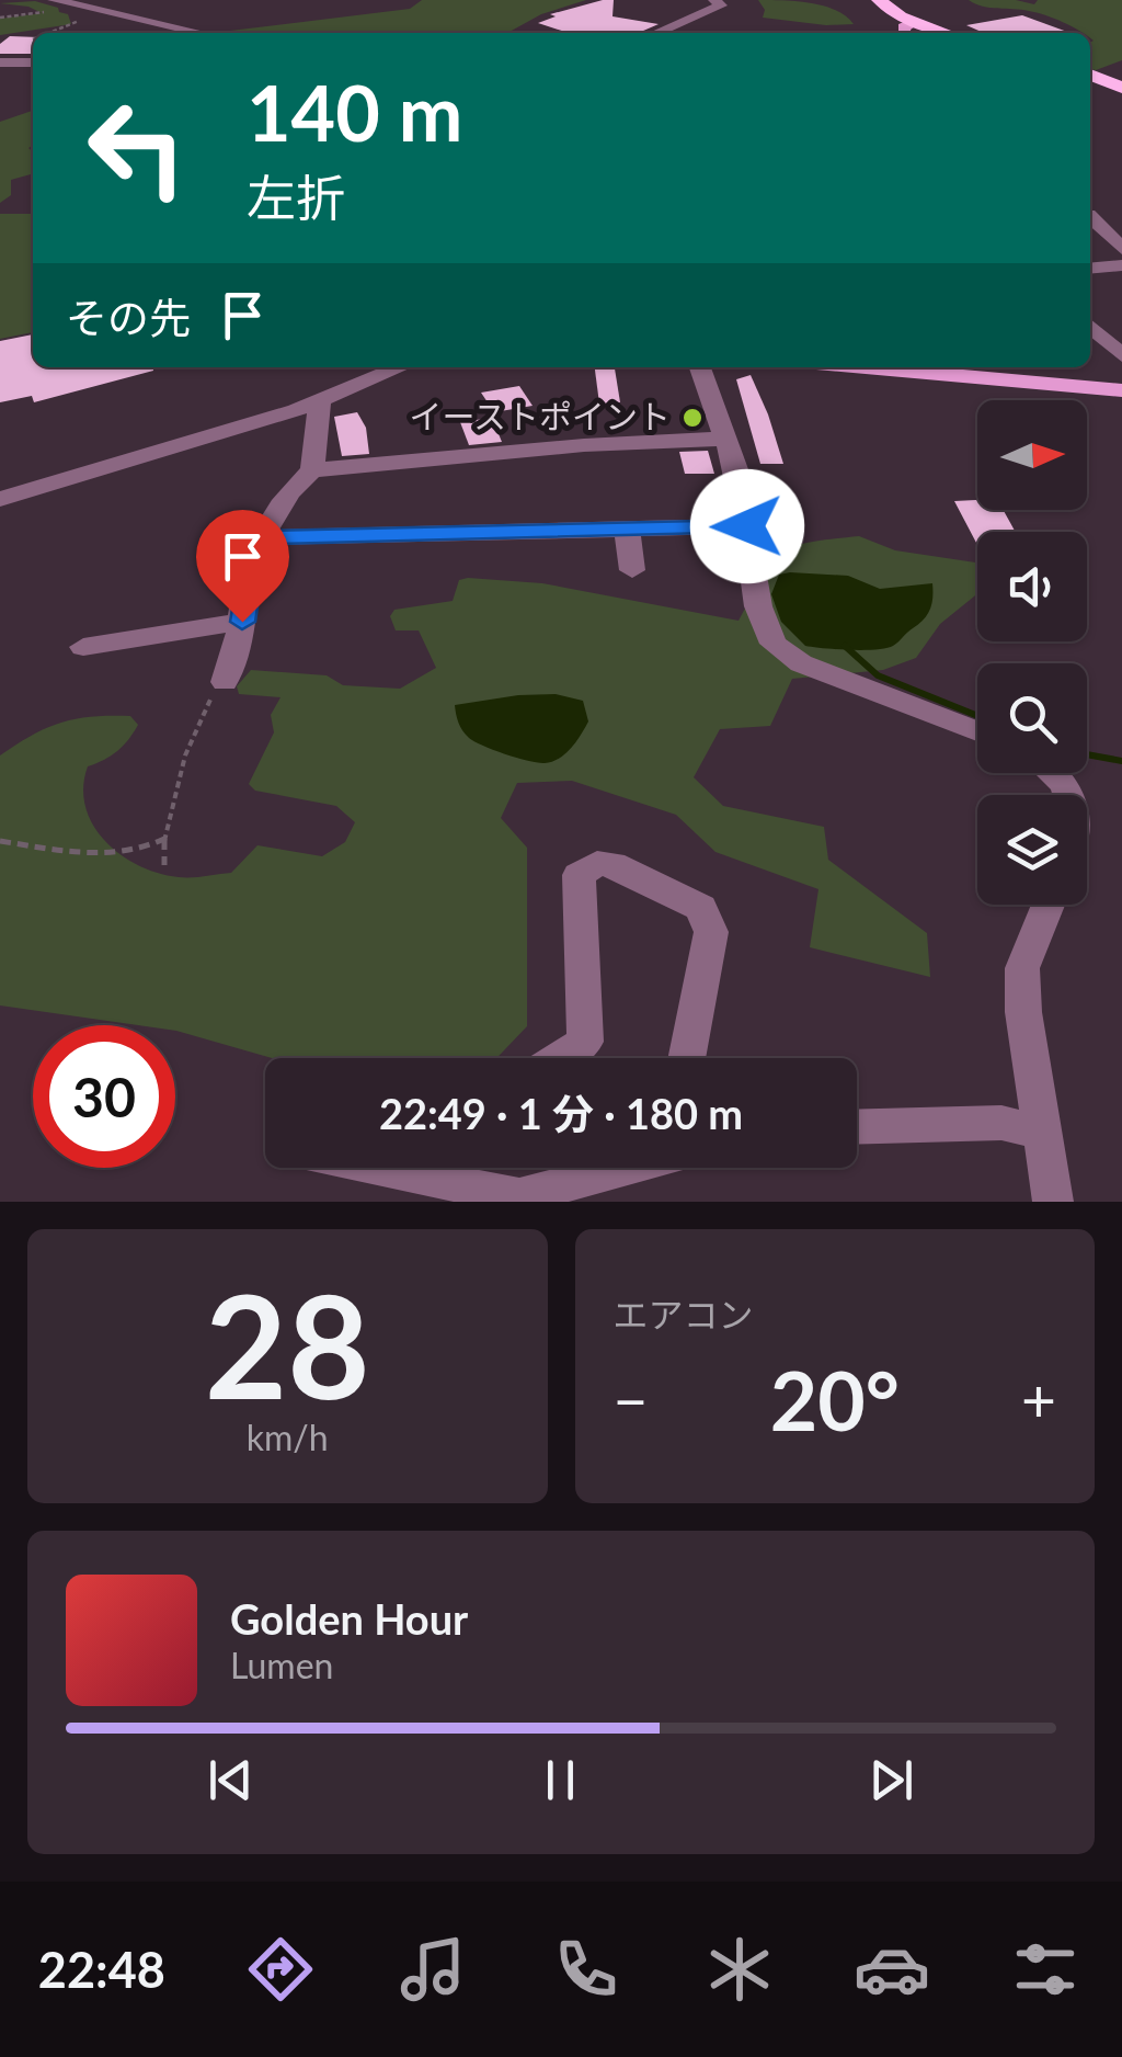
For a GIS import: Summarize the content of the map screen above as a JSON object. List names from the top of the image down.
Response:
{
  "places": ["イーストポイント"],
  "north": "right",
  "page": {
    "turn": ["140 m", "左折"],
    "then": "その先",
    "limit": "30",
    "trip": "22:49 · 1 分 · 180 m",
    "tile": [
      ["28", "km/h"],
      "エアコン"
    ],
    "heat": ["−", "20°", "+"],
    "song": ["Golden Hour", "Lumen"],
    "tabs": "22:48"
  }
}
